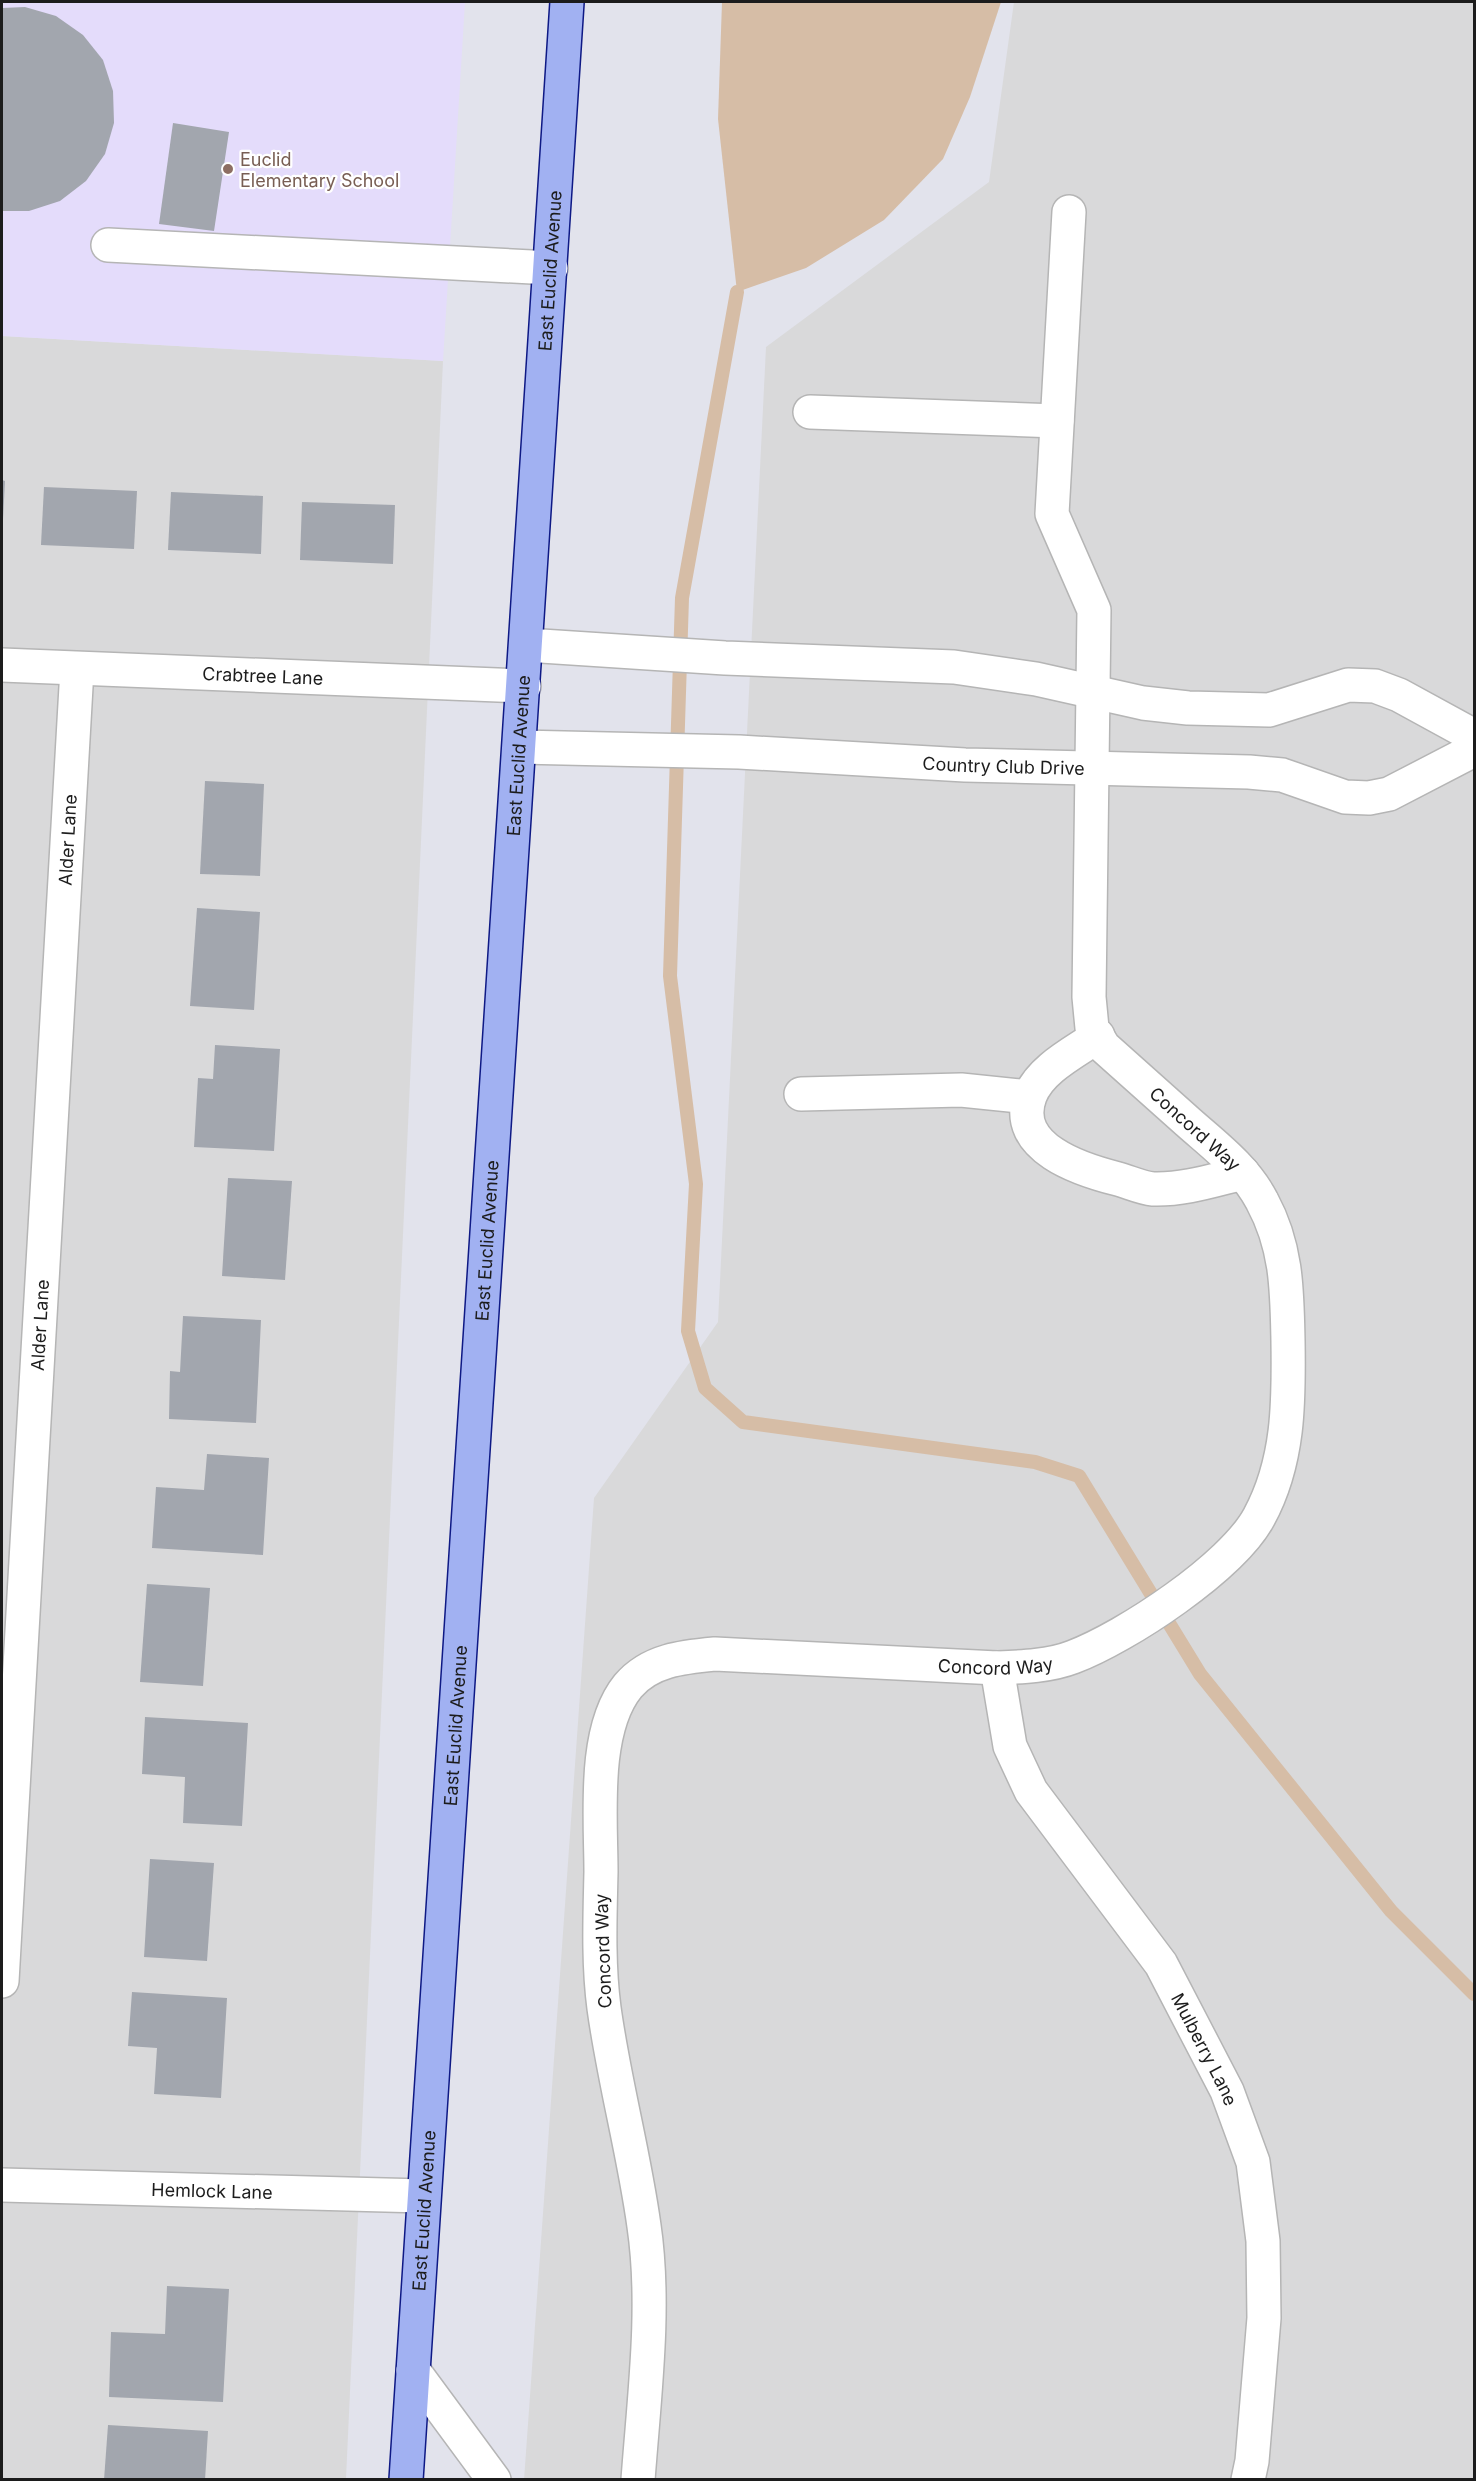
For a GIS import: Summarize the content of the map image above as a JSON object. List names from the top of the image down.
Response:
{
  "streets": {
    "main road": ["East Euclid Avenue"],
    "street": [
      "Crabtree Lane",
      "Country Club Drive",
      "Alder Lane",
      "Concord Way",
      "Mulberry Lane",
      "Hemlock Lane"
    ]
  },
  "crossings": [
    ["East Euclid Avenue", "Crabtree Lane"],
    ["East Euclid Avenue", "Country Club Drive"],
    ["East Euclid Avenue", "Hemlock Lane"],
    ["Crabtree Lane", "Alder Lane"],
    ["Country Club Drive", "Concord Way"],
    ["Concord Way", "Mulberry Lane"]
  ],
  "places": ["Euclid Elementary School"]
}
